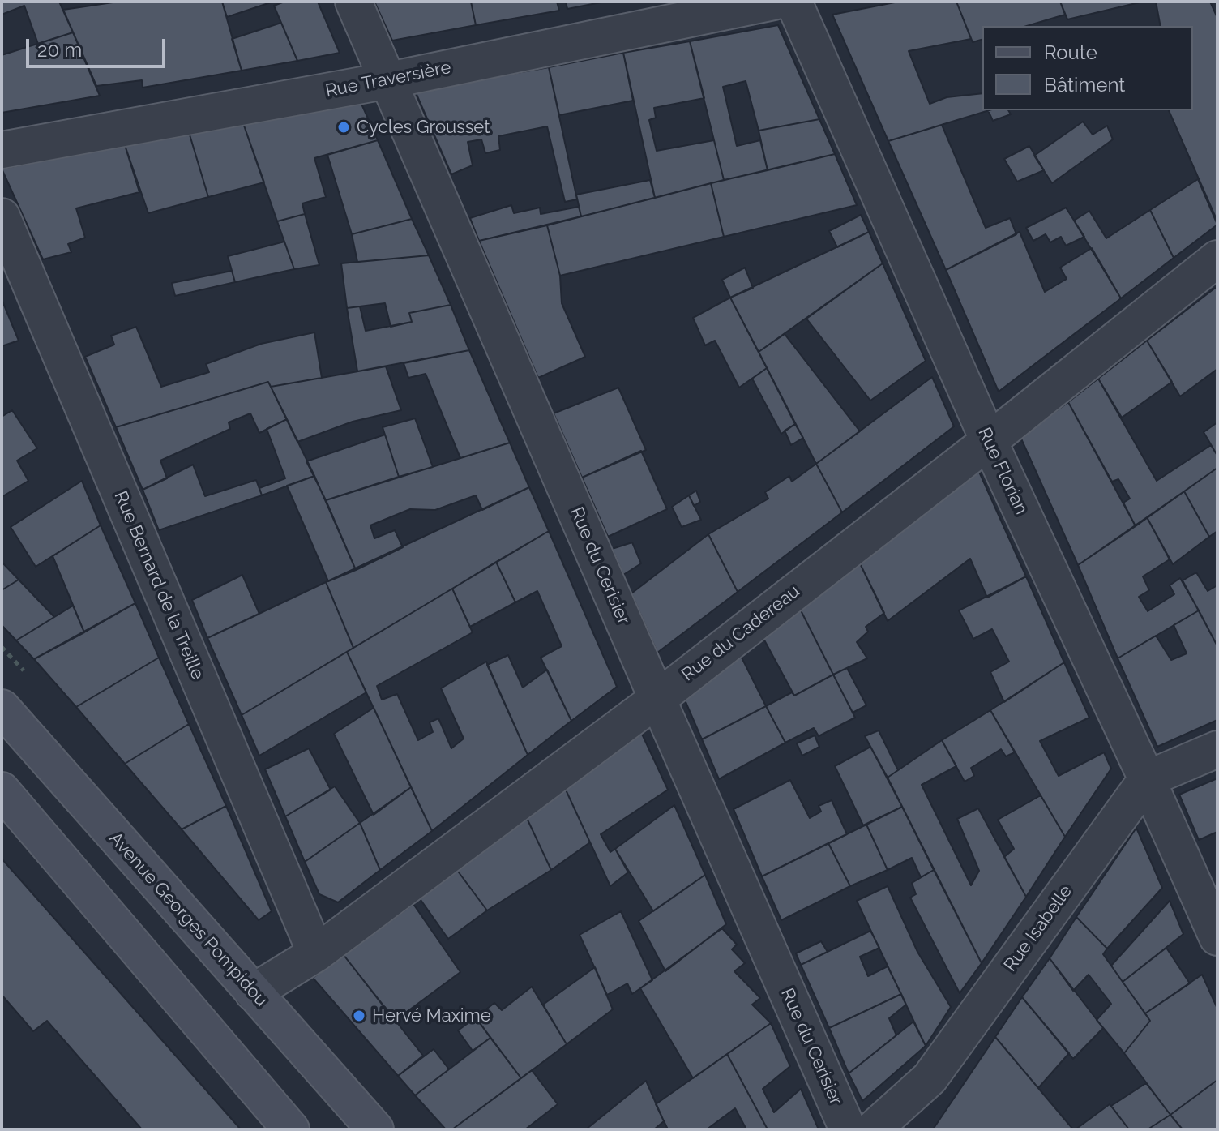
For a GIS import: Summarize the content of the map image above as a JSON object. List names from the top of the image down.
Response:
{
  "streets": {
    "main road": ["Avenue Georges Pompidou"],
    "street": [
      "Rue Traversière",
      "Rue Florian",
      "Rue du Cerisier",
      "Rue Bernard de la Treille",
      "Rue du Cadereau",
      "Rue Isabelle"
    ]
  },
  "crossings": [
    ["Rue Traversière", "Rue du Cerisier"],
    ["Rue Florian", "Rue du Cadereau"],
    ["Rue Florian", "Rue Isabelle"],
    ["Rue du Cerisier", "Rue du Cadereau"],
    ["Rue Bernard de la Treille", "Rue du Cadereau"],
    ["Rue du Cadereau", "Avenue Georges Pompidou"]
  ],
  "places": ["Cycles Grousset", "Hervé Maxime"],
  "legend": ["Route", "Bâtiment"],
  "scale_bar": "20 m"
}
